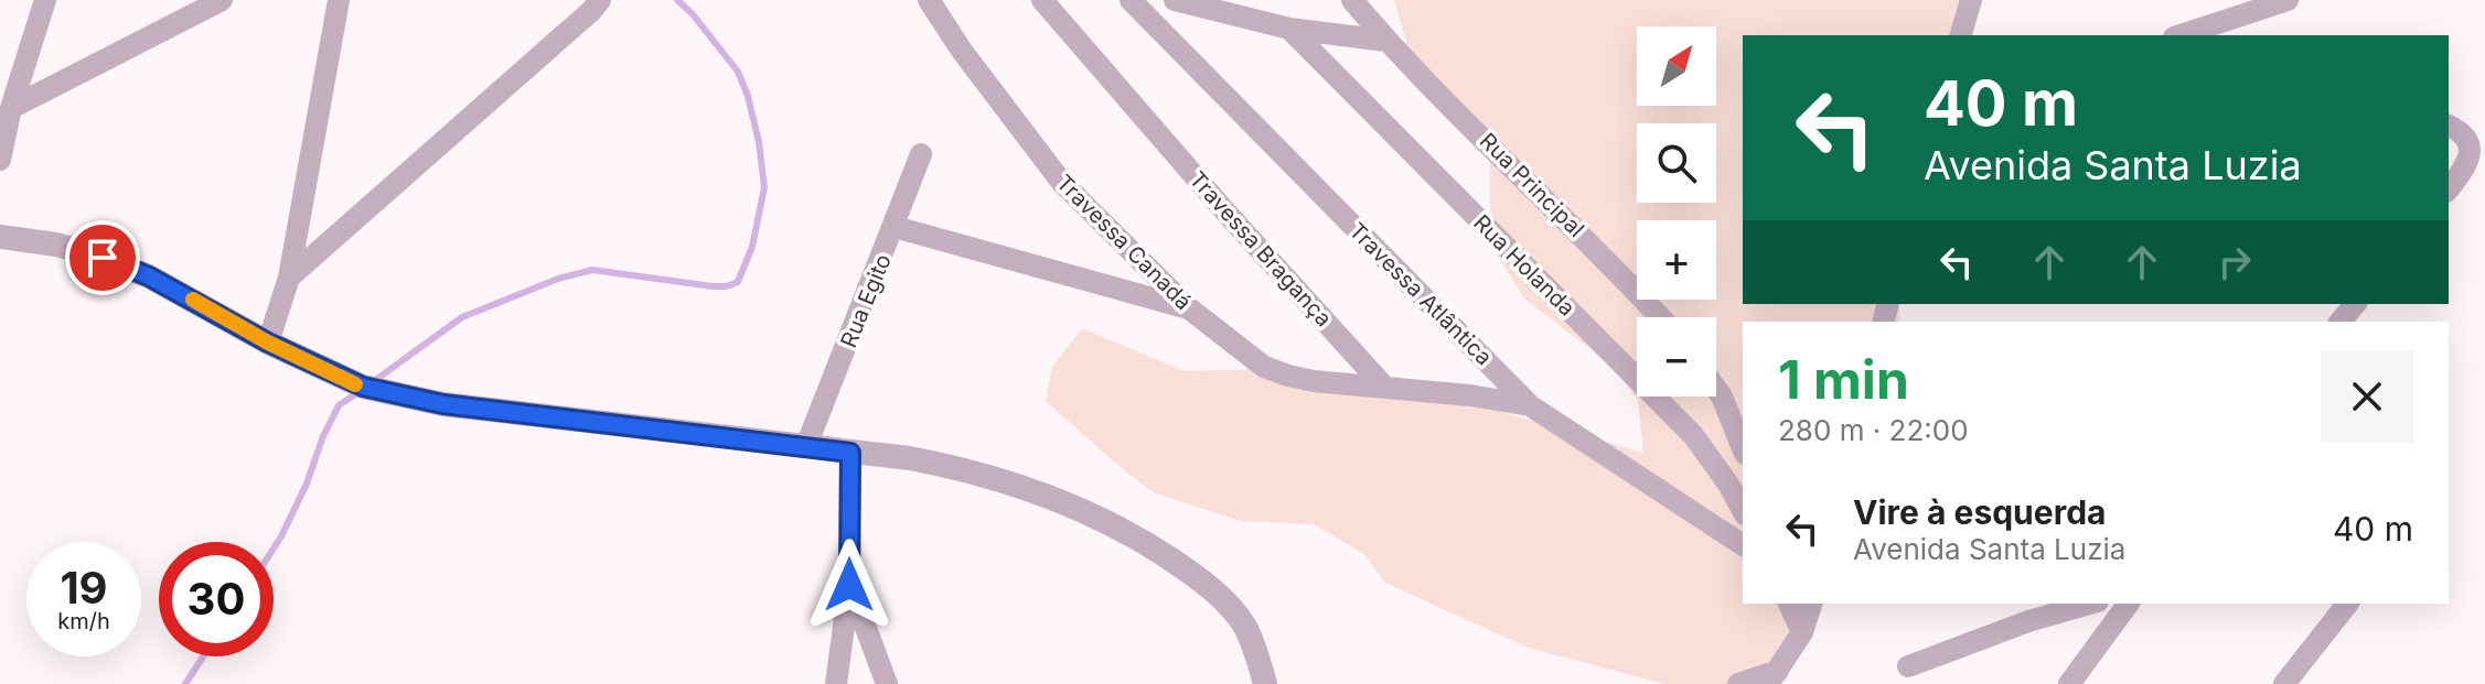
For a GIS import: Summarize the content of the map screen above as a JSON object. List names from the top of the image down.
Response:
{
  "streets": {
    "street": [
      "Rua Principal",
      "Travessa Canadá",
      "Travessa Bragança",
      "Rua Holanda",
      "Travessa Atlântica",
      "Rua Egito"
    ]
  },
  "crossings": [
    ["Travessa Canadá", "Travessa Bragança"]
  ],
  "north": "top right",
  "page": {
    "map_buttons": ["+", "−"],
    "turn": ["40 m", "Avenida Santa Luzia"],
    "heading": ["1 min", "280 m · 22:00"],
    "list": [
      {
        "name": "Vire à esquerda",
        "note": "Avenida Santa Luzia",
        "value": "40 m"
      }
    ],
    "speed": "19 km/h",
    "limit": "30"
  }
}
